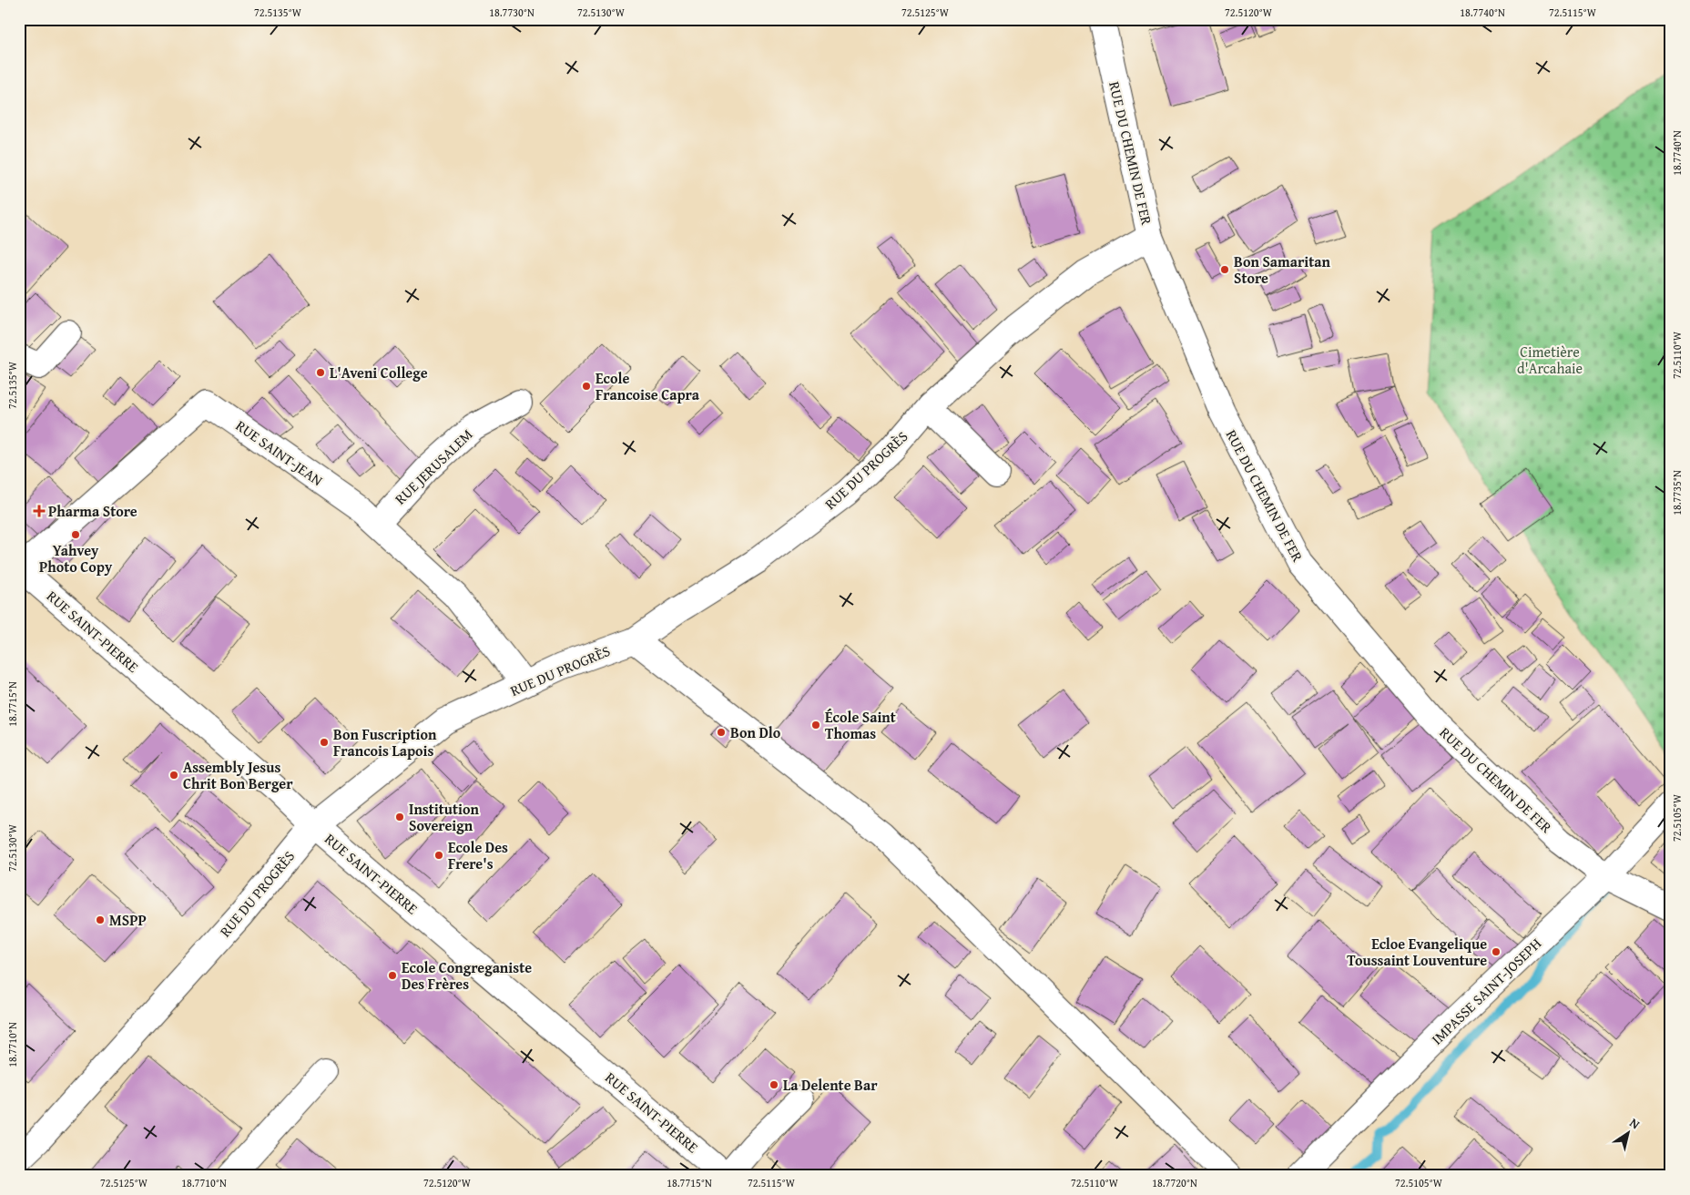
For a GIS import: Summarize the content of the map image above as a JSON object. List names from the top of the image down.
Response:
{
  "streets": {
    "street": [
      "RUE DU CHEMIN DE FER",
      "RUE SAINT-JEAN",
      "RUE JERUSALEM",
      "RUE DU PROGRÈS",
      "RUE SAINT-PIERRE",
      "IMPASSE SAINT-JOSEPH"
    ]
  },
  "crossings": [
    ["RUE DU CHEMIN DE FER", "RUE DU PROGRÈS"],
    ["RUE DU CHEMIN DE FER", "IMPASSE SAINT-JOSEPH"],
    ["RUE SAINT-JEAN", "RUE JERUSALEM"],
    ["RUE SAINT-JEAN", "RUE DU PROGRÈS"],
    ["RUE SAINT-JEAN", "RUE SAINT-PIERRE"],
    ["RUE DU PROGRÈS", "RUE SAINT-PIERRE"]
  ],
  "parks": ["Cimetière d'Arcahaie"],
  "places": {
    "other": [
      "Bon Samaritan Store",
      "L'Aveni College",
      "Ecole Francoise Capra",
      "Yahvey Photo Copy",
      "École Saint Thomas",
      "Bon Dlo",
      "Bon Fuscription Francois Lapois",
      "Assembly Jesus Chrit Bon Berger",
      "Institution Sovereign",
      "Ecole Des Frere's",
      "MSPP",
      "Ecloe Evangelique Toussaint Louventure",
      "Ecole Congreganiste Des Frères",
      "La Delente Bar"
    ],
    "health": ["Pharma Store"]
  },
  "north": "top right",
  "coordinates": [
    "72.5135°W",
    "18.7730°N",
    "72.5130°W",
    "72.5125°W",
    "72.5120°W",
    "18.7740°N",
    "72.5115°W",
    "72.5110°W",
    "18.7735°N",
    "18.7715°N",
    "72.5105°W",
    "18.7710°N",
    "18.7720°N"
  ]
}
